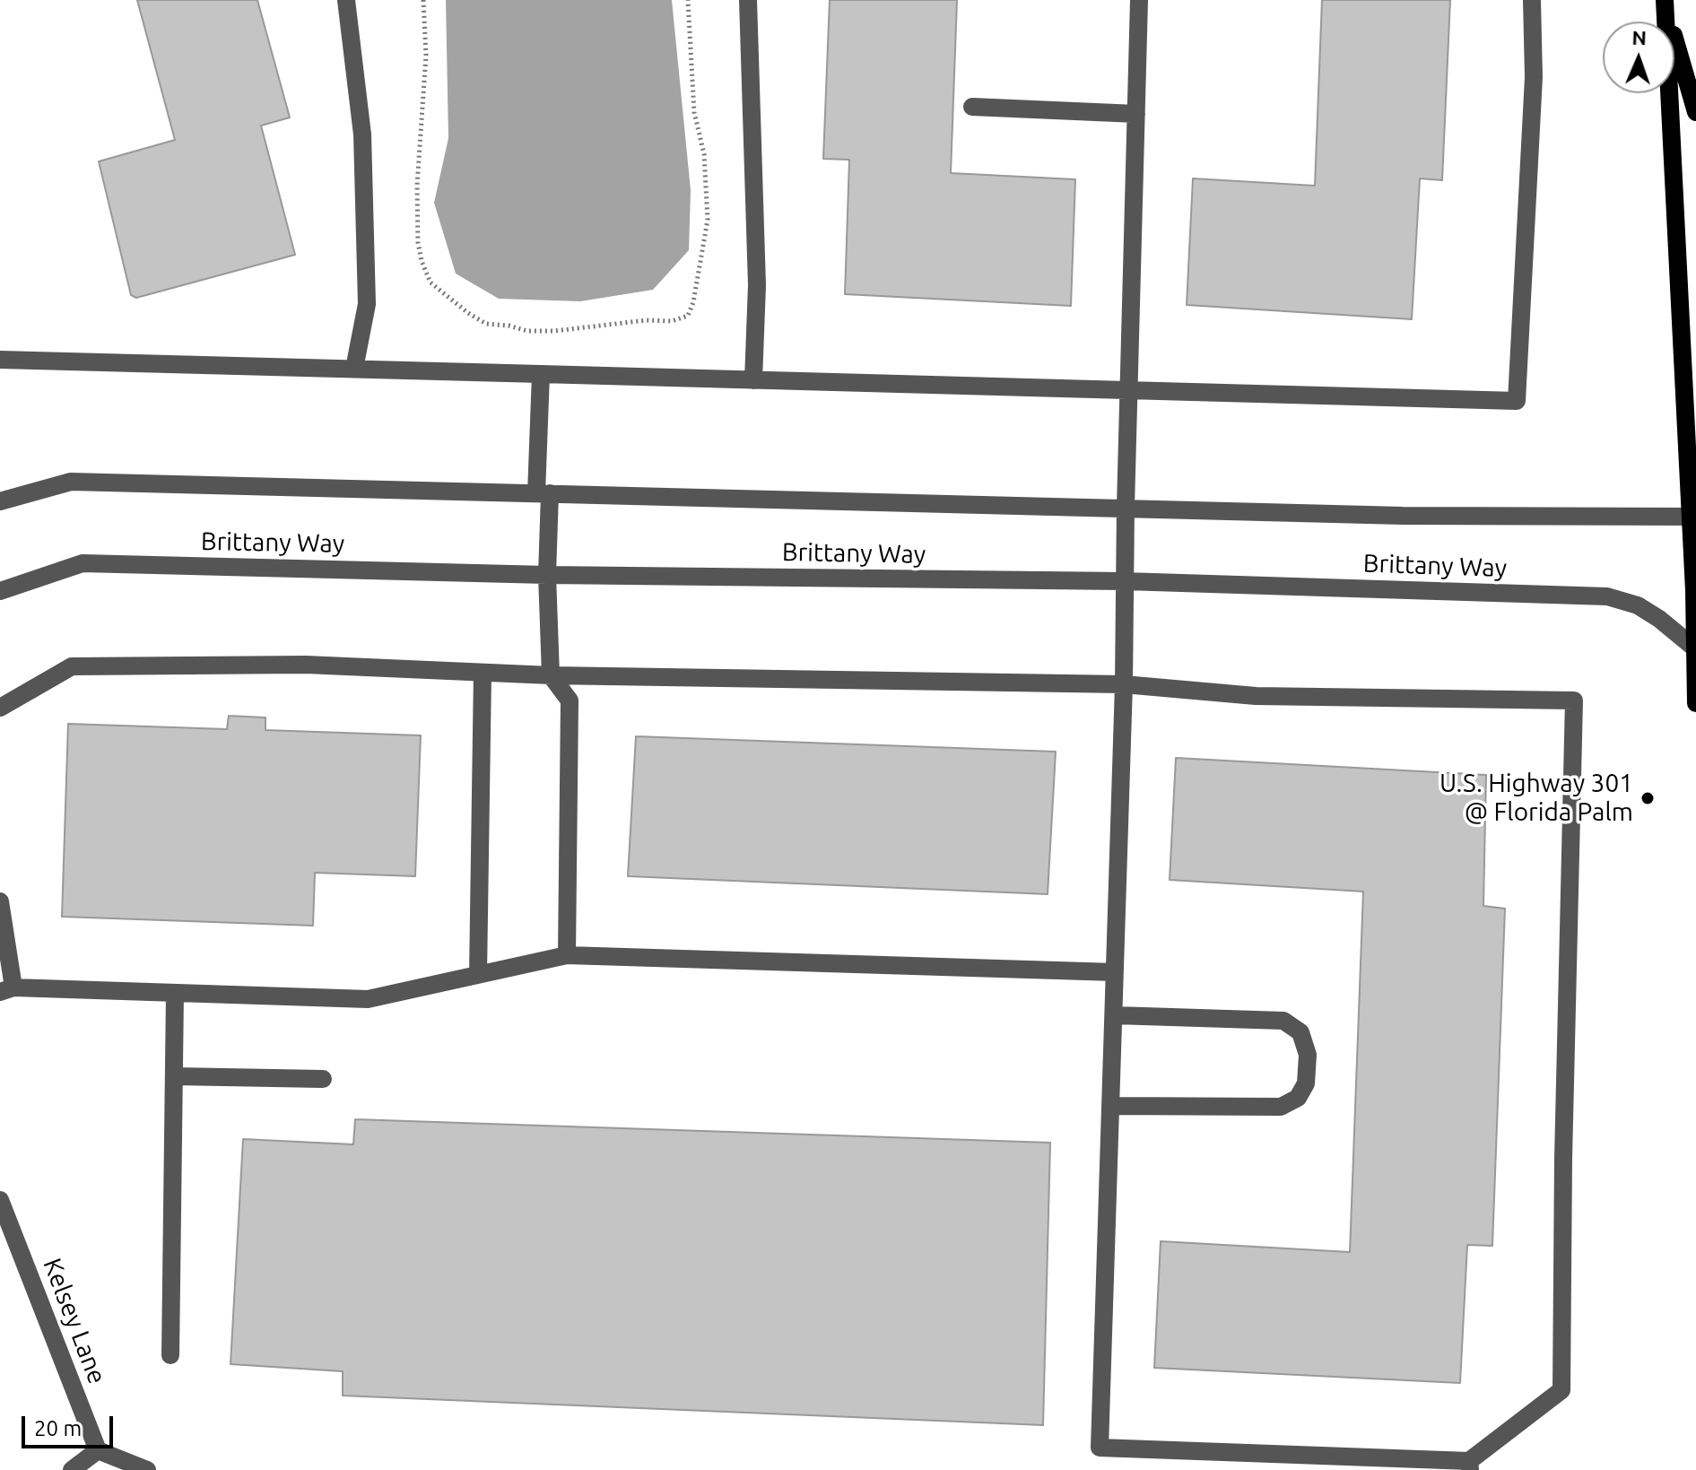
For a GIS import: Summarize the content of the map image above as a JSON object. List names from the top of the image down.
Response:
{
  "streets": {
    "street": ["Brittany Way", "Kelsey Lane"]
  },
  "places": ["U.S. Highway 301 @ Florida Palm"],
  "scale_bar": "20 m",
  "north": "top"
}
